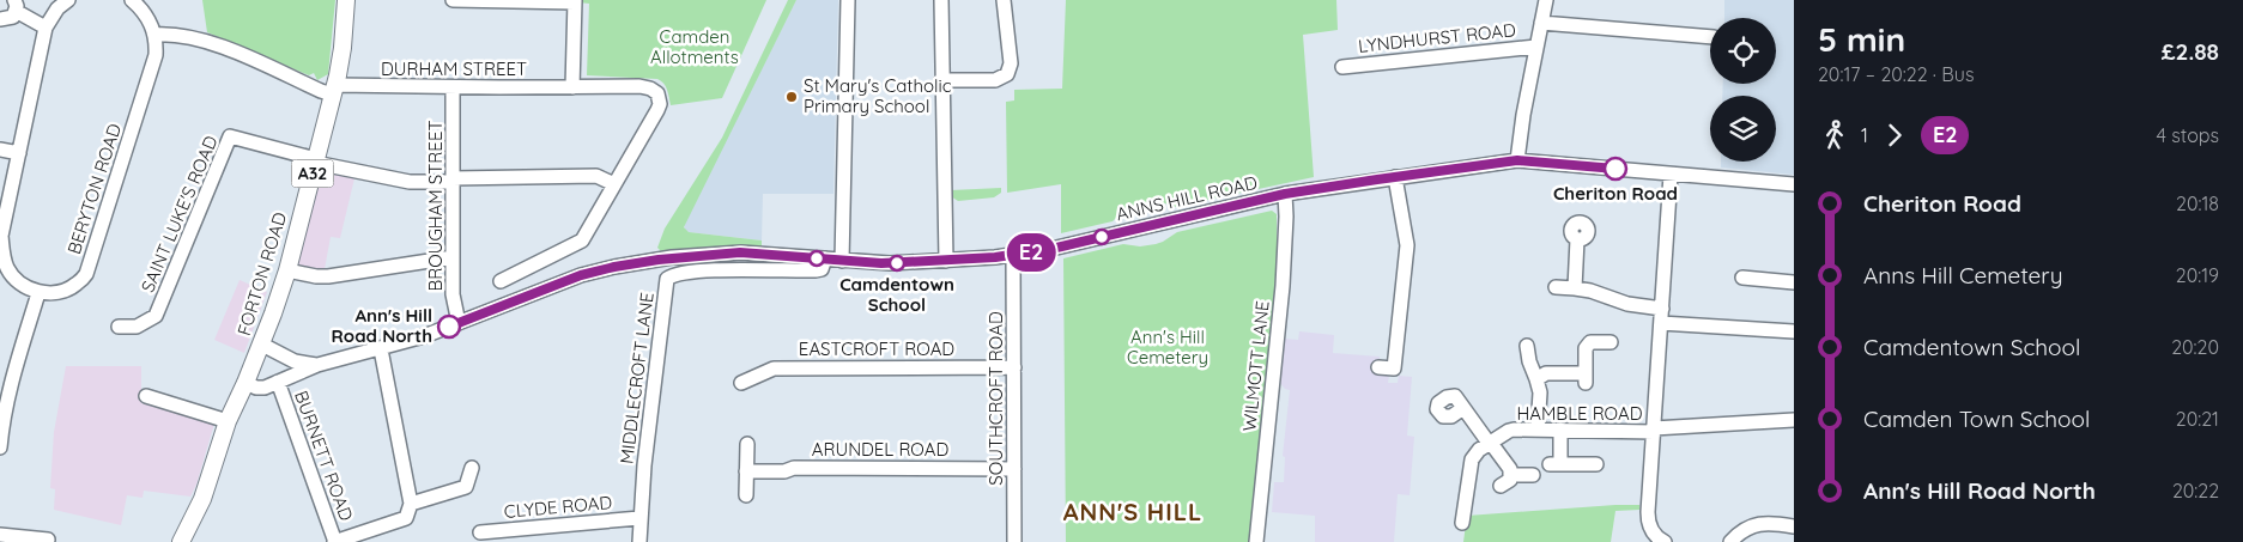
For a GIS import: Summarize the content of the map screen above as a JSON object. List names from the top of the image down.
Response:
{
  "streets": {
    "main road": ["A32", "FORTON ROAD"],
    "street": [
      "LYNDHURST ROAD",
      "DURHAM STREET",
      "BERYTON ROAD",
      "ANNS HILL ROAD",
      "BROUGHAM STREET",
      "SAINT LUKE'S ROAD",
      "EASTCROFT ROAD",
      "WILMOTT LANE",
      "MIDDLECROFT LANE",
      "SOUTHCROFT ROAD",
      "HAMBLE ROAD",
      "ARUNDEL ROAD",
      "BURNETT ROAD",
      "CLYDE ROAD"
    ]
  },
  "crossings": [
    ["DURHAM STREET", "BERYTON ROAD"],
    ["DURHAM STREET", "BROUGHAM STREET"],
    ["DURHAM STREET", "FORTON ROAD"],
    ["A32", "ANNS HILL ROAD"],
    ["A32", "FORTON ROAD"],
    ["ANNS HILL ROAD", "BROUGHAM STREET"],
    ["ANNS HILL ROAD", "FORTON ROAD"],
    ["ANNS HILL ROAD", "WILMOTT LANE"],
    ["ANNS HILL ROAD", "MIDDLECROFT LANE"],
    ["ANNS HILL ROAD", "SOUTHCROFT ROAD"],
    ["ANNS HILL ROAD", "BURNETT ROAD"],
    ["SAINT LUKE'S ROAD", "FORTON ROAD"],
    ["EASTCROFT ROAD", "SOUTHCROFT ROAD"],
    ["MIDDLECROFT LANE", "CLYDE ROAD"],
    ["SOUTHCROFT ROAD", "ARUNDEL ROAD"]
  ],
  "districts": ["ANN'S HILL"],
  "parks": ["Camden Allotments", "Ann's Hill Cemetery"],
  "places": [
    "St Mary's Catholic Primary School",
    "Cheriton Road",
    "Camdentown School",
    "Ann's Hill Road North"
  ],
  "lines": ["bus line E2"],
  "page": {
    "on_map": "E2",
    "heading": ["5 min", "20:17 – 20:22 · Bus", "£2.88"],
    "legs": ["1", "E2", "4 stops"],
    "list": [
      {
        "name": "Cheriton Road",
        "value": "20:18"
      },
      {
        "name": "Anns Hill Cemetery",
        "value": "20:19"
      },
      {
        "name": "Camdentown School",
        "value": "20:20"
      },
      {
        "name": "Camden Town School",
        "value": "20:21"
      },
      {
        "name": "Ann's Hill Road North",
        "value": "20:22"
      }
    ]
  }
}
